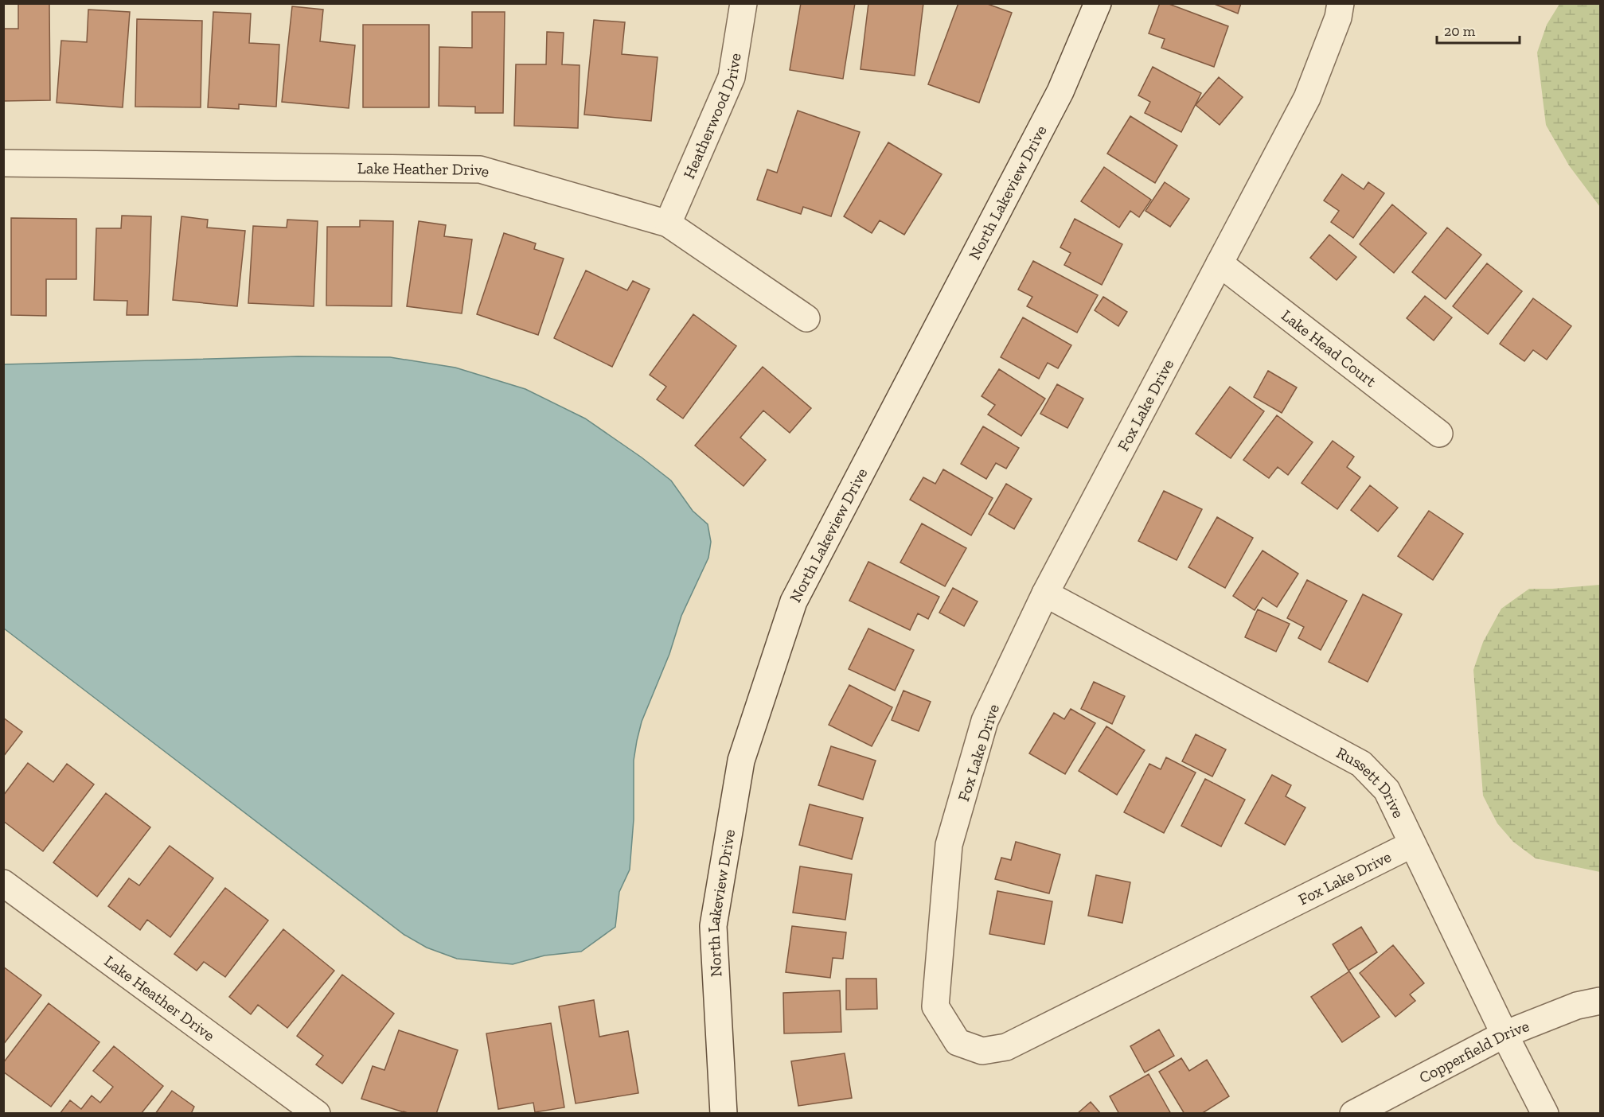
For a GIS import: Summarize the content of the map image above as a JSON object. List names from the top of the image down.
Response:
{
  "streets": {
    "street": [
      "Heatherwood Drive",
      "Lake Heather Drive",
      "North Lakeview Drive",
      "Lake Head Court",
      "Fox Lake Drive",
      "Russett Drive",
      "Copperfield Drive"
    ]
  },
  "crossings": [
    ["Heatherwood Drive", "Lake Heather Drive"],
    ["Lake Head Court", "Fox Lake Drive"],
    ["Fox Lake Drive", "Russett Drive"],
    ["Russett Drive", "Copperfield Drive"]
  ],
  "scale_bar": "20 m"
}
